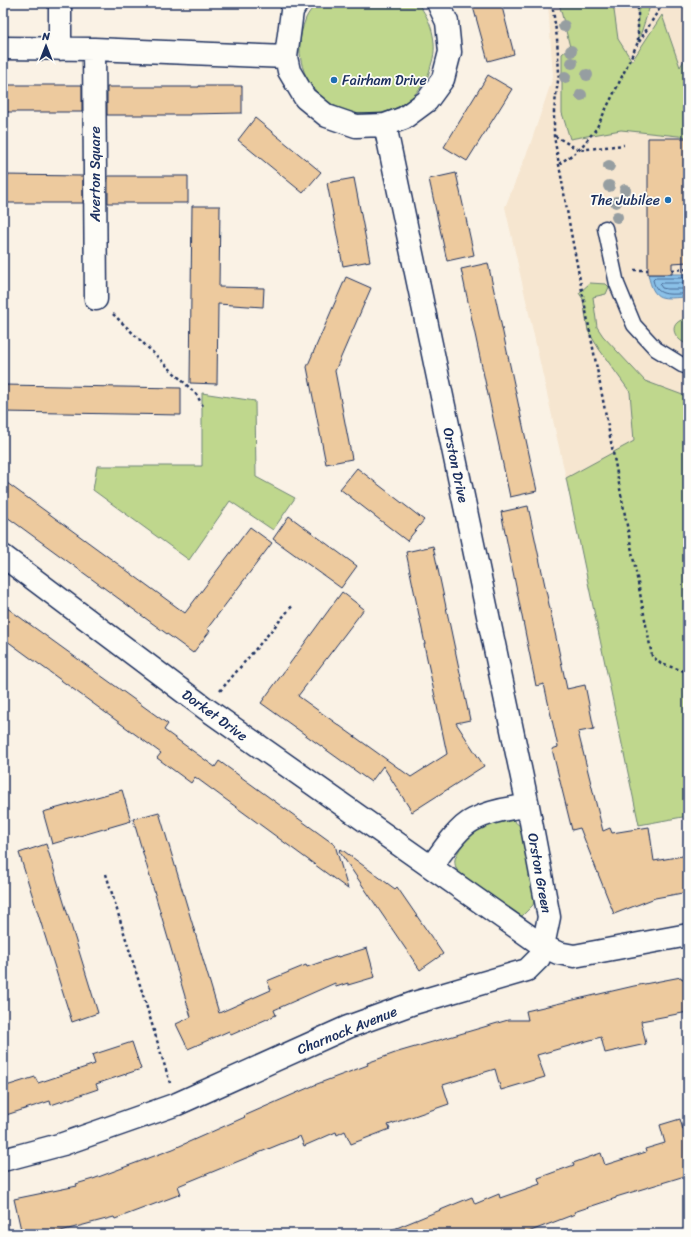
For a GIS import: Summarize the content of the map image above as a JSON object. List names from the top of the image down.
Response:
{
  "streets": {
    "street": [
      "Averton Square",
      "Orston Drive",
      "Dorket Drive",
      "Orston Green",
      "Charnock Avenue"
    ]
  },
  "crossings": [
    ["Orston Drive", "Orston Green"],
    ["Orston Green", "Charnock Avenue"]
  ],
  "places": ["Fairham Drive", "The Jubilee"],
  "north": "top"
}
